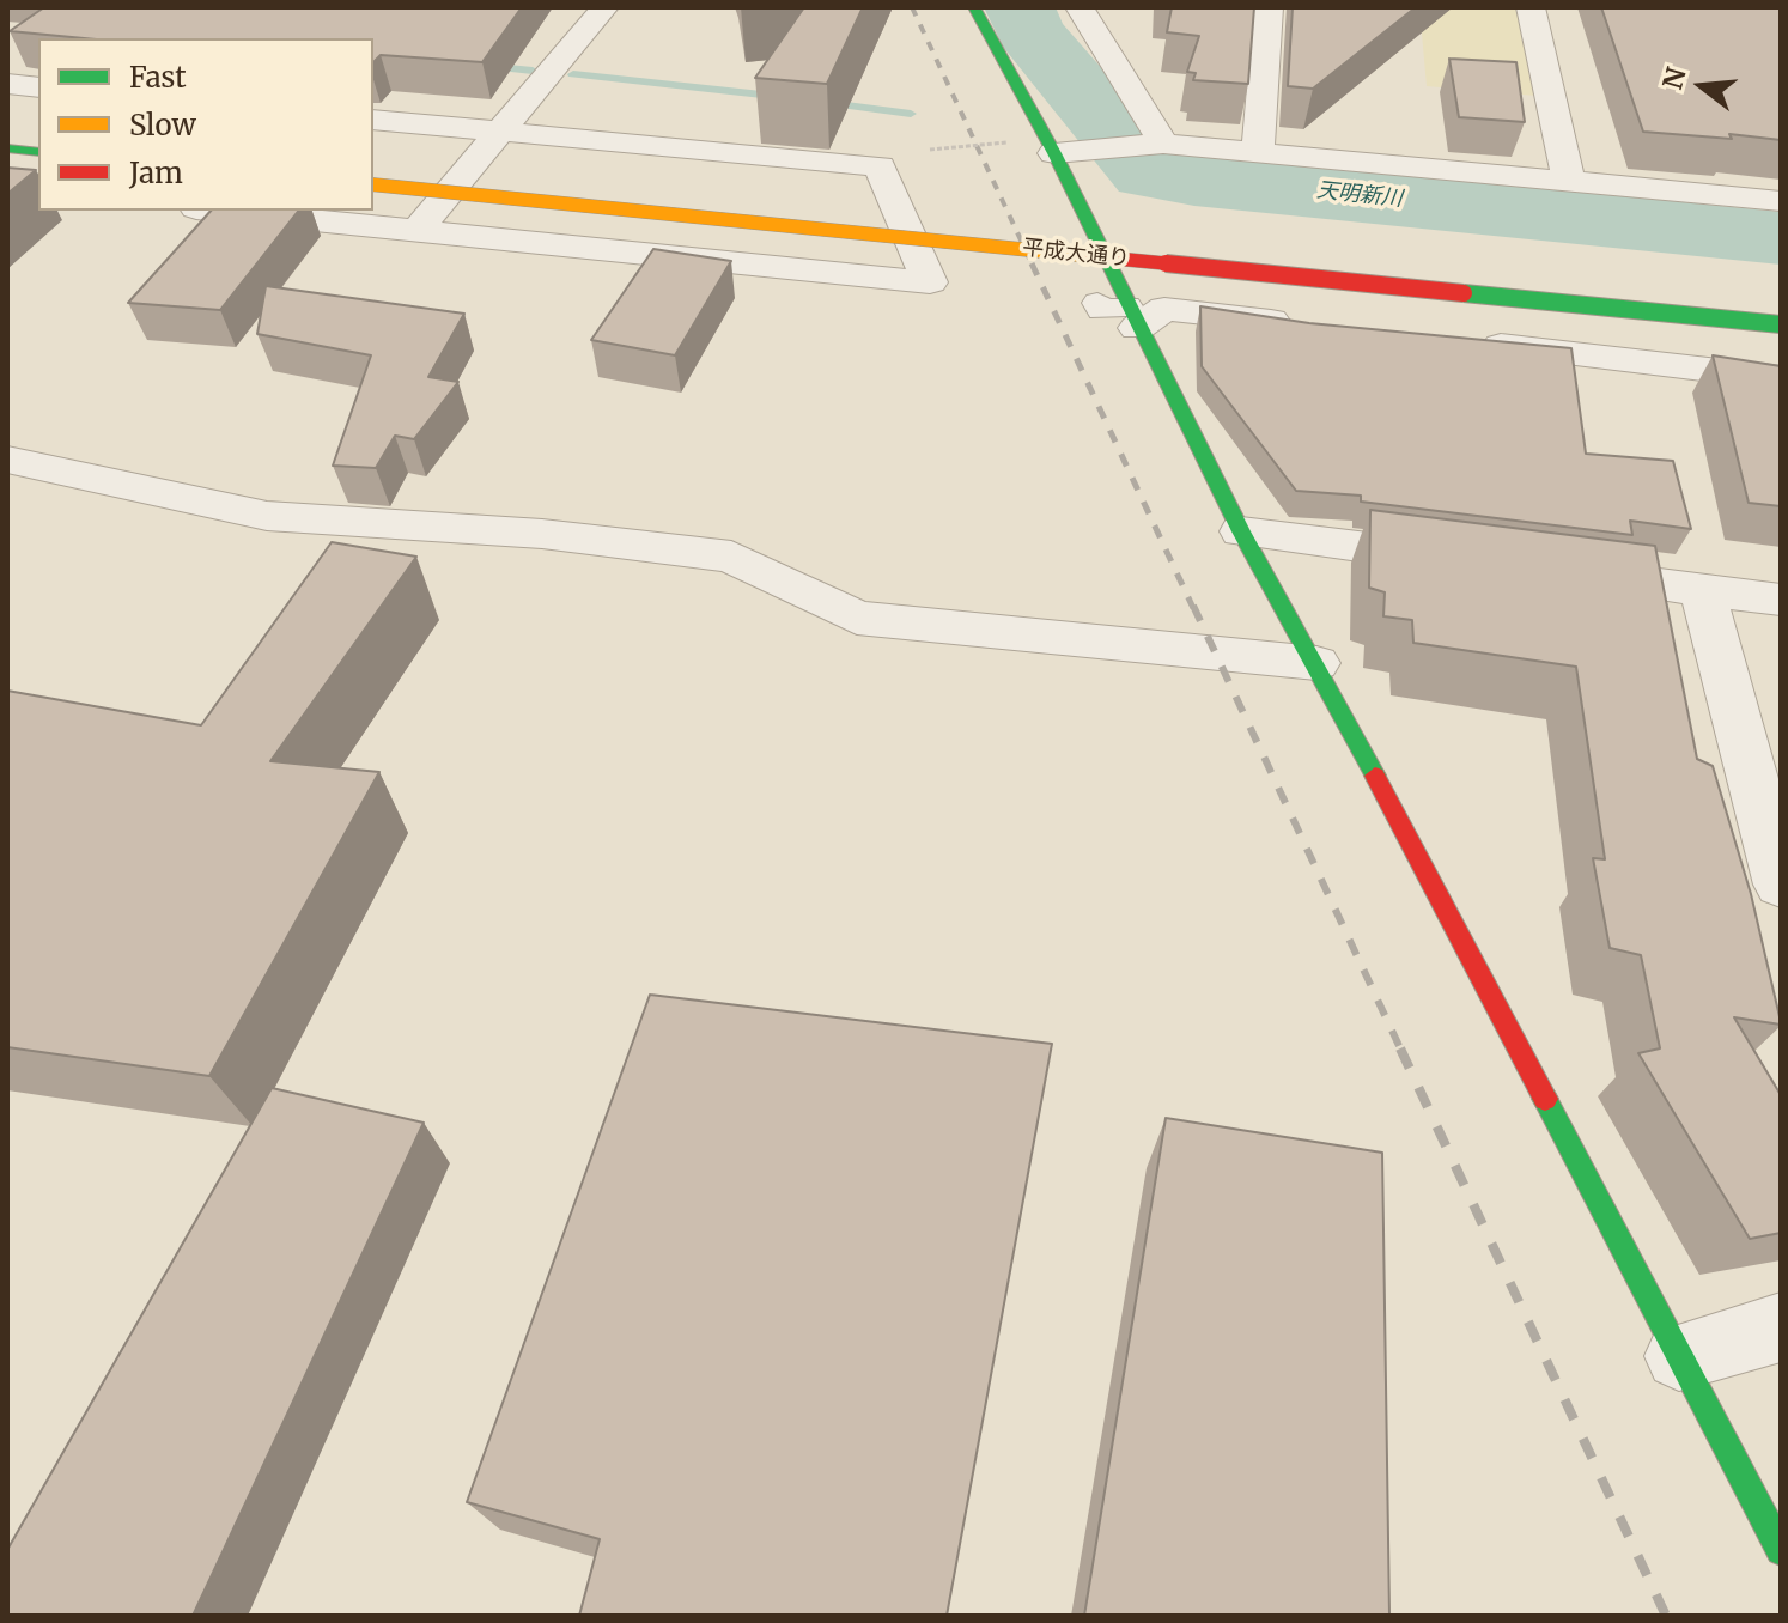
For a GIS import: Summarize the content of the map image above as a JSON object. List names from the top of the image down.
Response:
{
  "streets": {
    "street": ["平成大通り"]
  },
  "water": ["天明新川"],
  "legend": ["Fast", "Slow", "Jam"],
  "north": "left"
}
